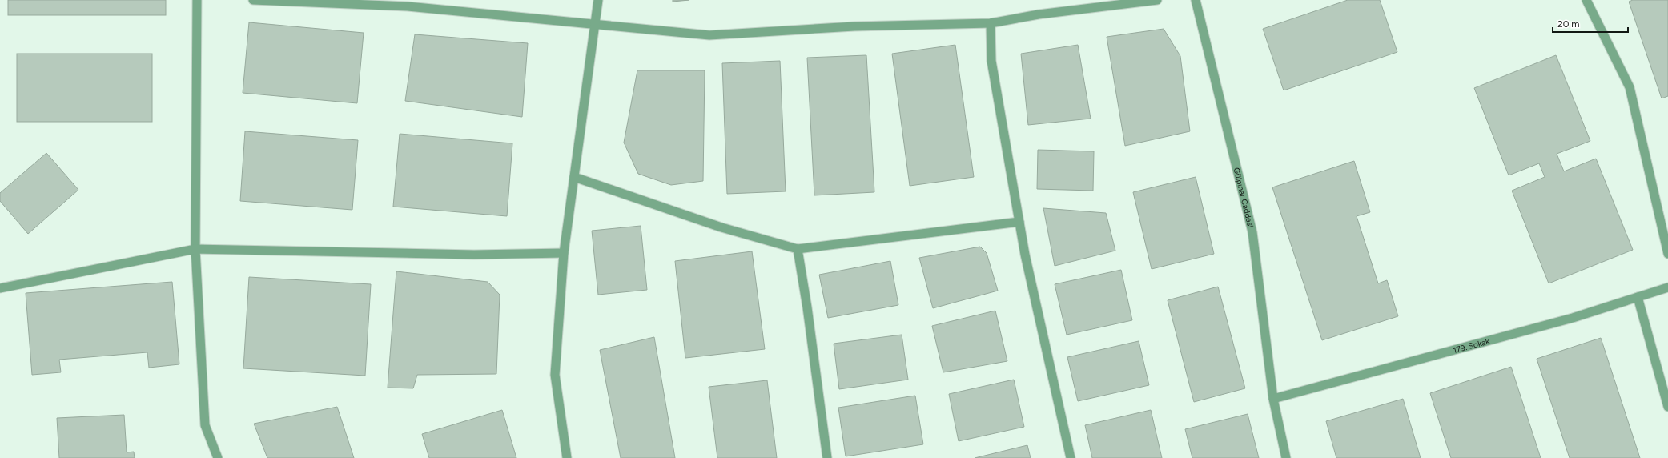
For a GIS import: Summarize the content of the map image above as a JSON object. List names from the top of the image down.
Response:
{
  "streets": {
    "street": ["Gülpınar Caddesi", "179. Sokak"]
  },
  "crossings": [
    ["Gülpınar Caddesi", "179. Sokak"]
  ],
  "scale_bar": "20 m"
}
